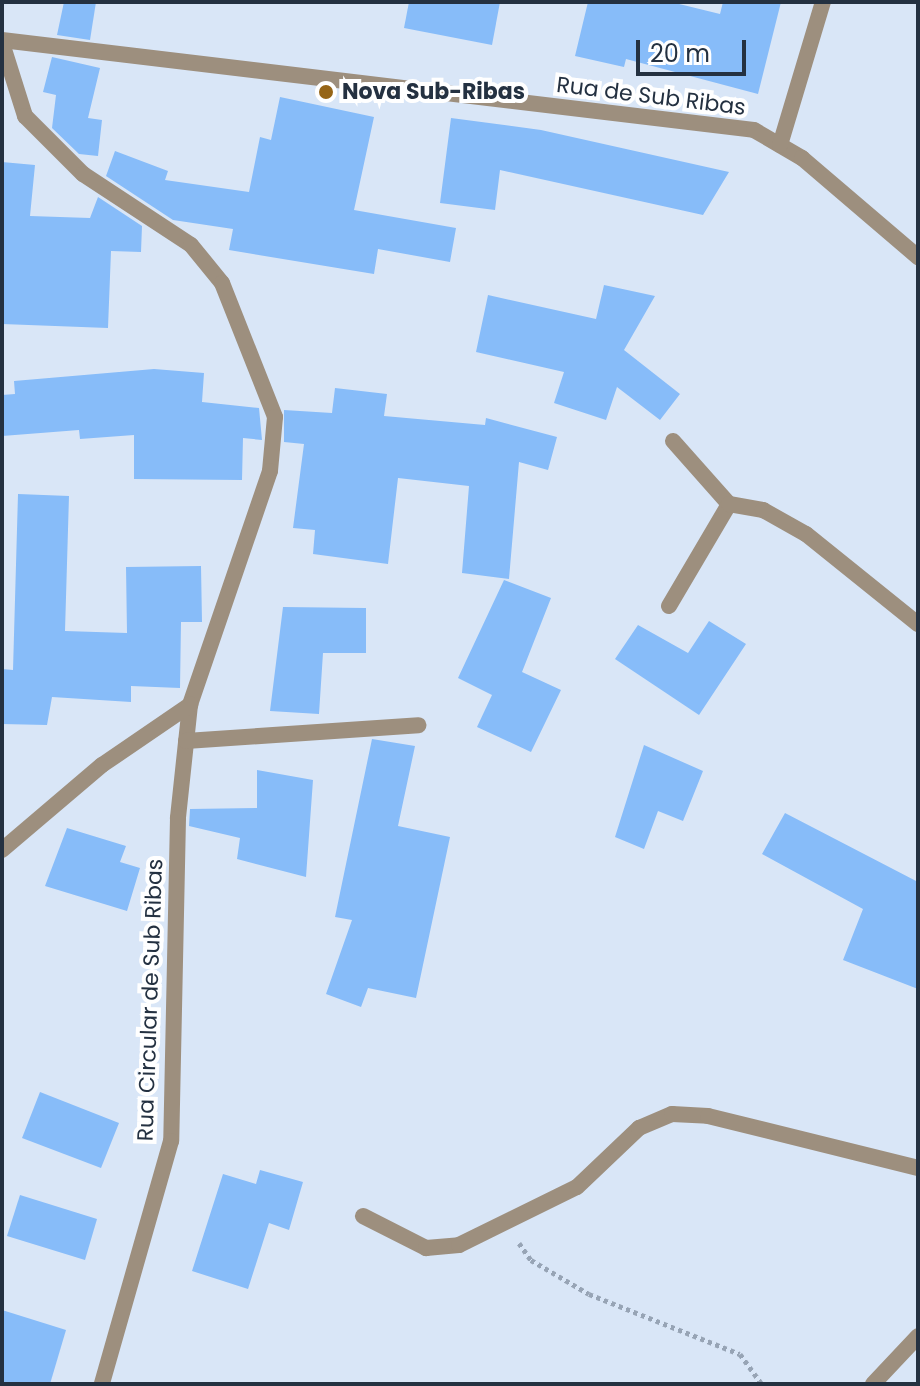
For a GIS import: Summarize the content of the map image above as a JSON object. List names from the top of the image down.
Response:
{
  "streets": {
    "street": ["Rua de Sub Ribas", "Rua Circular de Sub Ribas"]
  },
  "crossings": [
    ["Rua de Sub Ribas", "Rua Circular de Sub Ribas"]
  ],
  "places": ["Nova Sub-Ribas"],
  "scale_bar": "20 m"
}
